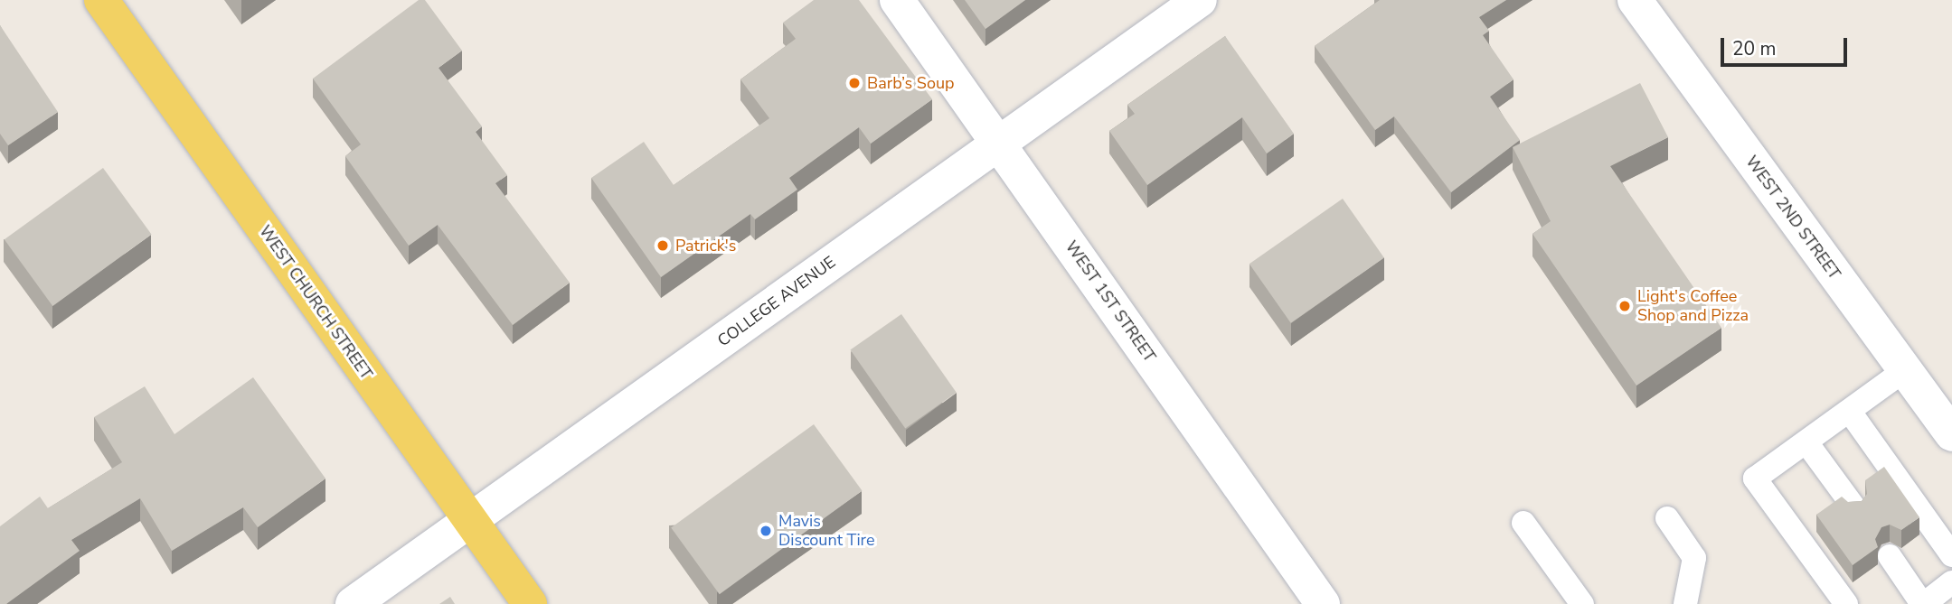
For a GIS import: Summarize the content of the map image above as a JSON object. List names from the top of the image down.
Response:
{
  "streets": {
    "main road": ["WEST CHURCH STREET"],
    "street": ["WEST 2ND STREET", "COLLEGE AVENUE", "WEST 1ST STREET"]
  },
  "crossings": [
    ["COLLEGE AVENUE", "WEST 1ST STREET"],
    ["COLLEGE AVENUE", "WEST CHURCH STREET"]
  ],
  "places": [
    "Barb’s Soup",
    "Patrick's",
    "Light's Coffee Shop and Pizza",
    "Mavis Discount Tire"
  ],
  "scale_bar": "20 m"
}
